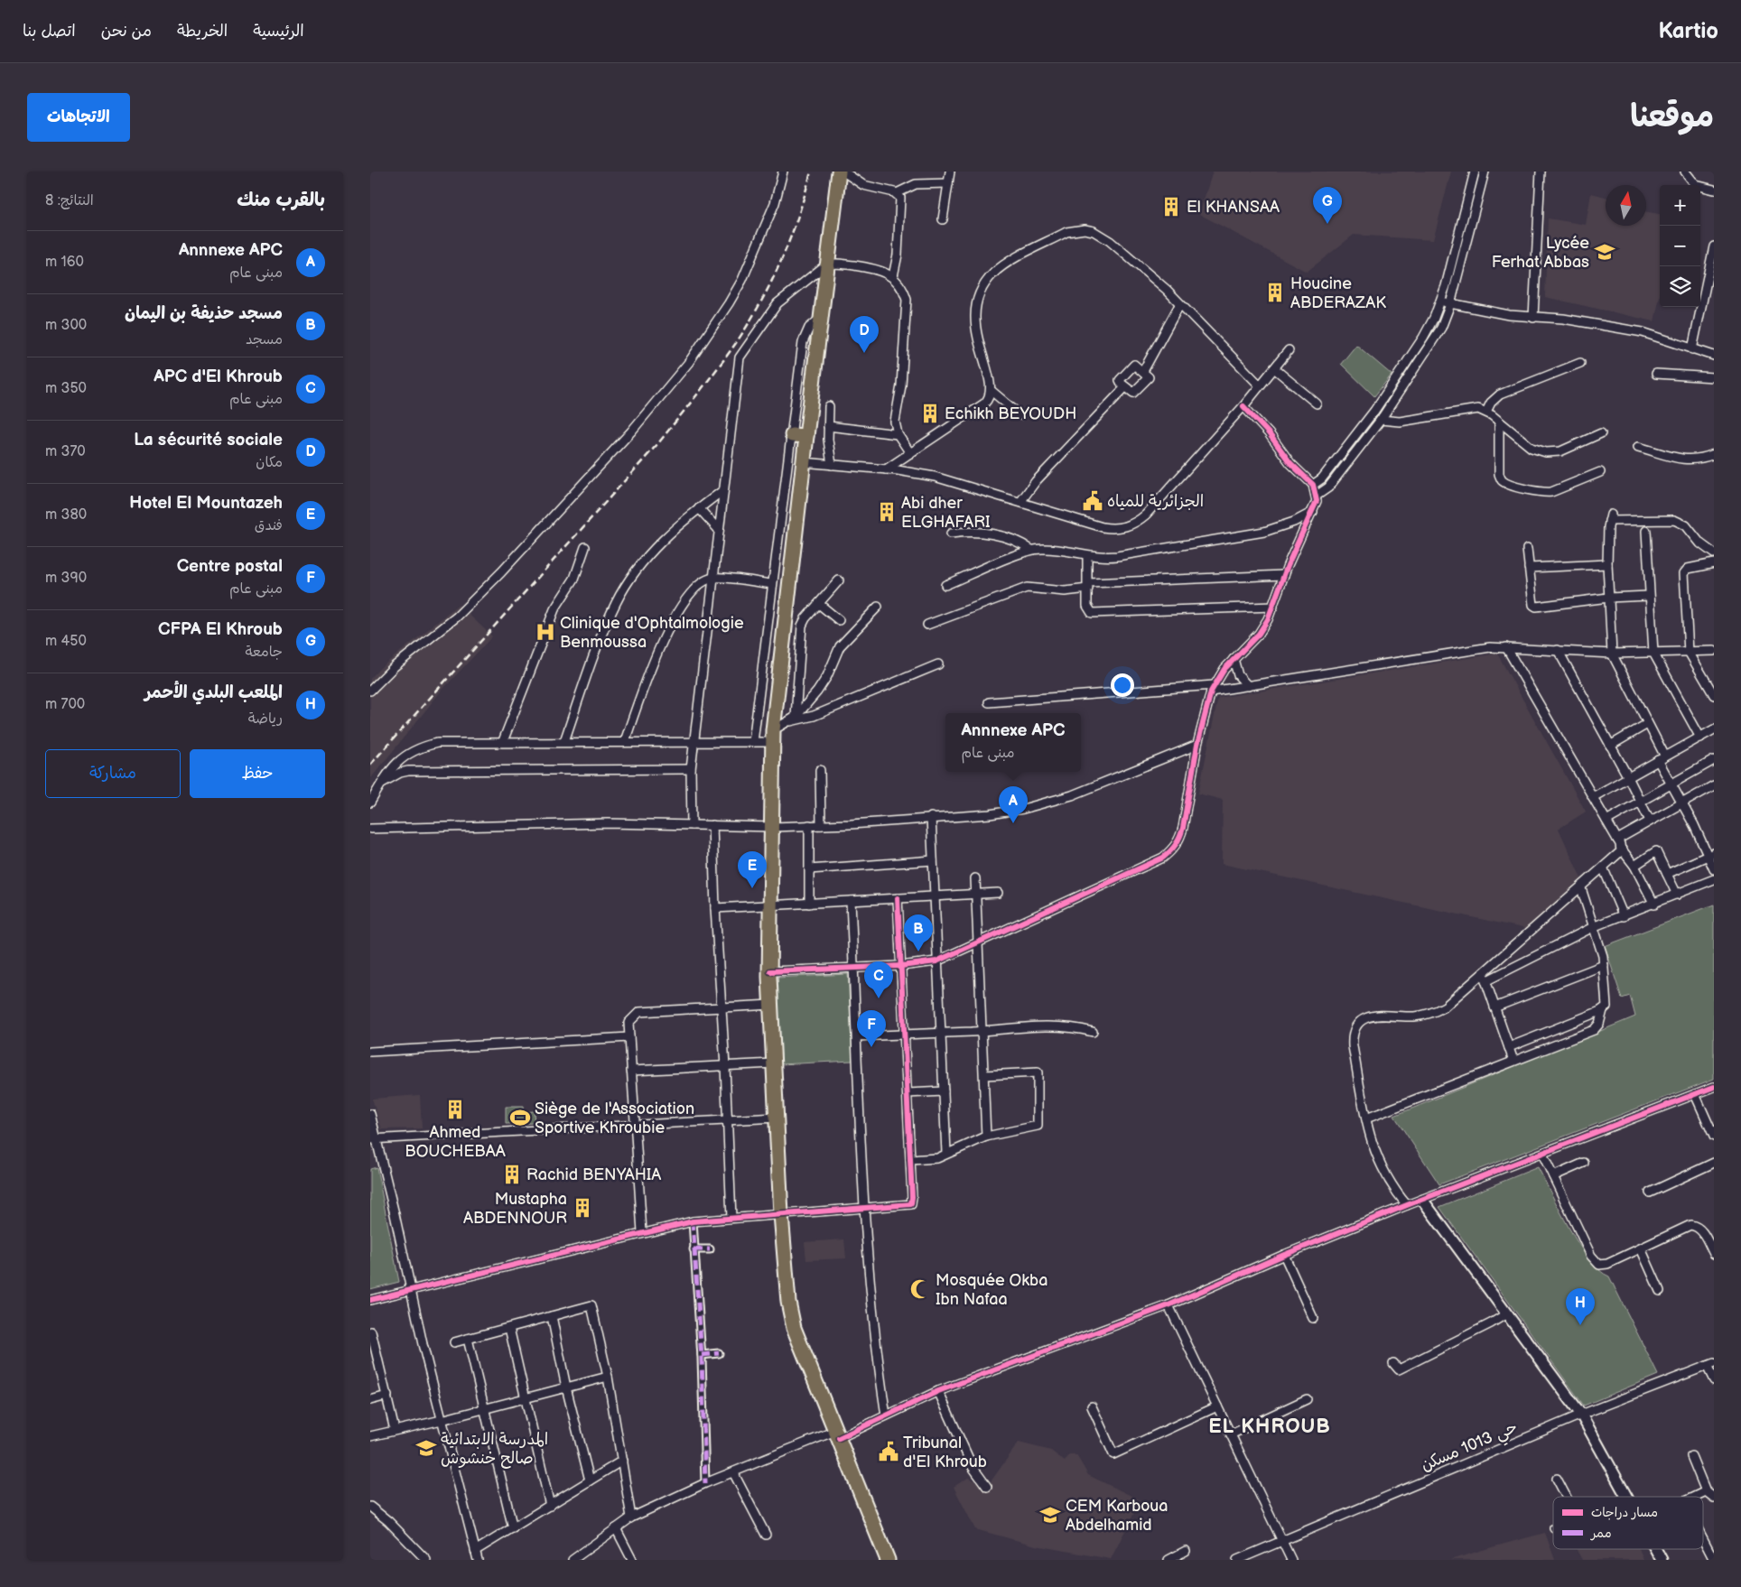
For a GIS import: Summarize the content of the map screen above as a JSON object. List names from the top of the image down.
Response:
{
  "streets": {
    "street": ["حي 1013 مسكن"]
  },
  "districts": ["EL KHROUB"],
  "places": {
    "building": [
      "El KHANSAA",
      "Houcine ABDERAZAK",
      "Echikh BEYOUDH",
      "Abi dher ELGHAFARI",
      "Ahmed BOUCHEBAA",
      "Rachid BENYAHIA",
      "Mustapha ABDENNOUR"
    ],
    "school or university": ["Lycée Ferhat Abbas", "المدرسة الابتدائية صالح خنشوش", "CEM Karboua Abdelhamid"],
    "public building": ["الجزائرية للمياه", "Tribunal d'El Khroub"],
    "hospital": ["Clinique d'Ophtalmologie Benmoussa"],
    "sports": ["Siège de l'Association Sportive Khroubie"],
    "mosque": ["Mosquée Okba Ibn Nafaa"]
  },
  "legend": ["مسار دراجات", "ممر"],
  "north": "top",
  "page": {
    "header": "Kartio",
    "nav": [
      "الرئيسية",
      "الخريطة",
      "من نحن",
      "اتصل بنا"
    ],
    "title": "موقعنا",
    "buttons": [
      "الاتجاهات",
      ["حفظ", "مشاركة"]
    ],
    "heading": ["بالقرب منك", "النتائج: 8"],
    "map_buttons": ["+", "−"],
    "pins": [
      "G",
      "D",
      "A",
      "E",
      "B",
      "C",
      "F",
      "H"
    ],
    "list": [
      {
        "mark": "A",
        "name": "Annnexe APC",
        "note": "مبنى عام",
        "value": "160 m"
      },
      {
        "mark": "B",
        "name": "مسجد حذيفة بن اليمان",
        "note": "مسجد",
        "value": "300 m"
      },
      {
        "mark": "C",
        "name": "APC d'El Khroub",
        "note": "مبنى عام",
        "value": "350 m"
      },
      {
        "mark": "D",
        "name": "La sécurité sociale",
        "note": "مكان",
        "value": "370 m"
      },
      {
        "mark": "E",
        "name": "Hotel El Mountazeh",
        "note": "فندق",
        "value": "380 m"
      },
      {
        "mark": "F",
        "name": "Centre postal",
        "note": "مبنى عام",
        "value": "390 m"
      },
      {
        "mark": "G",
        "name": "CFPA El Khroub",
        "note": "جامعة",
        "value": "450 m"
      },
      {
        "mark": "H",
        "name": "الملعب البلدي الأحمر",
        "note": "رياضة",
        "value": "700 m"
      }
    ],
    "popup": ["Annnexe APC", "مبنى عام"]
  }
}
